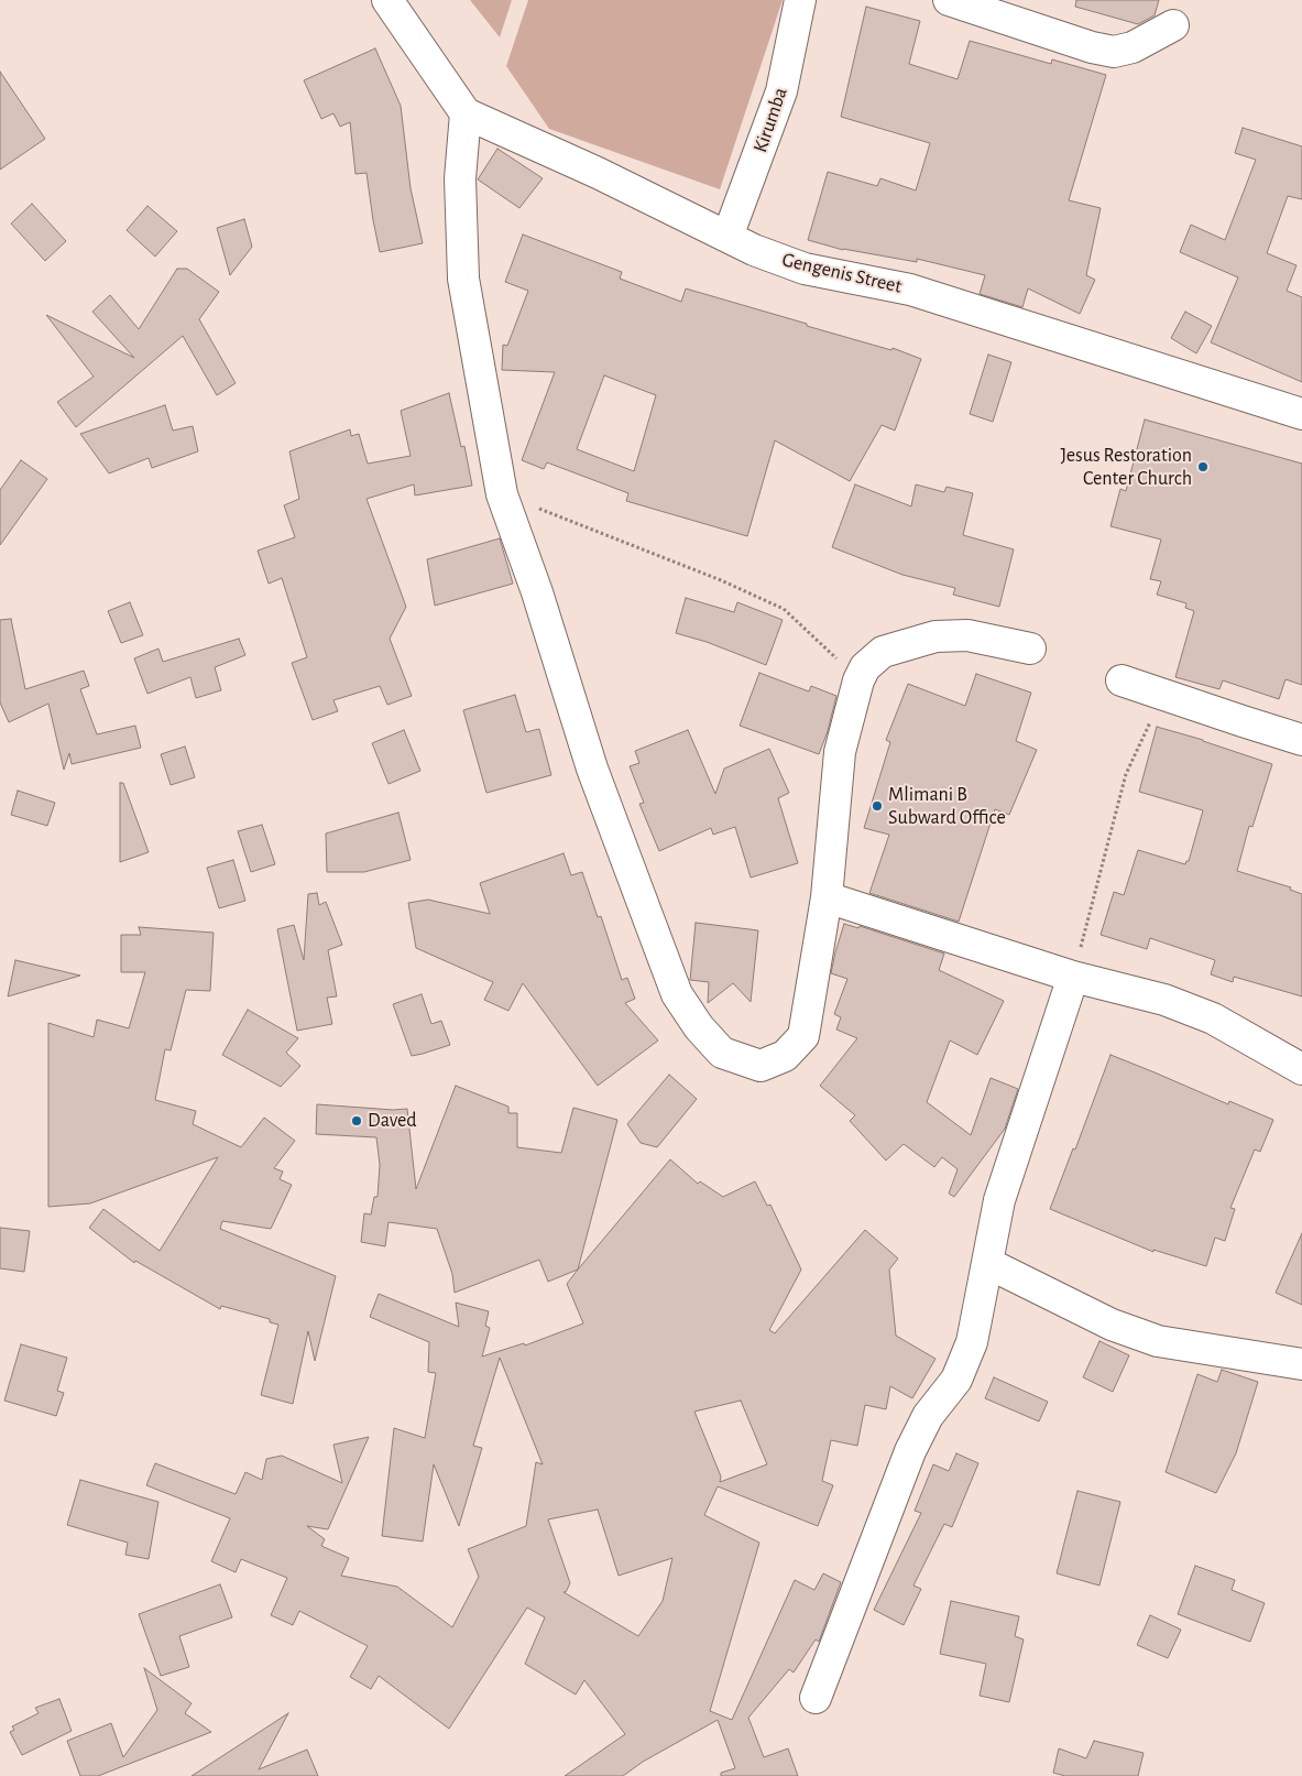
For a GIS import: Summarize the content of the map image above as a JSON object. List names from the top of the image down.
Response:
{
  "streets": {
    "street": ["Kirumba", "Gengenis Street"]
  },
  "crossings": [
    ["Kirumba", "Gengenis Street"]
  ],
  "places": ["Jesus Restoration Center Church", "Mlimani B Subward Office", "Daved"]
}
